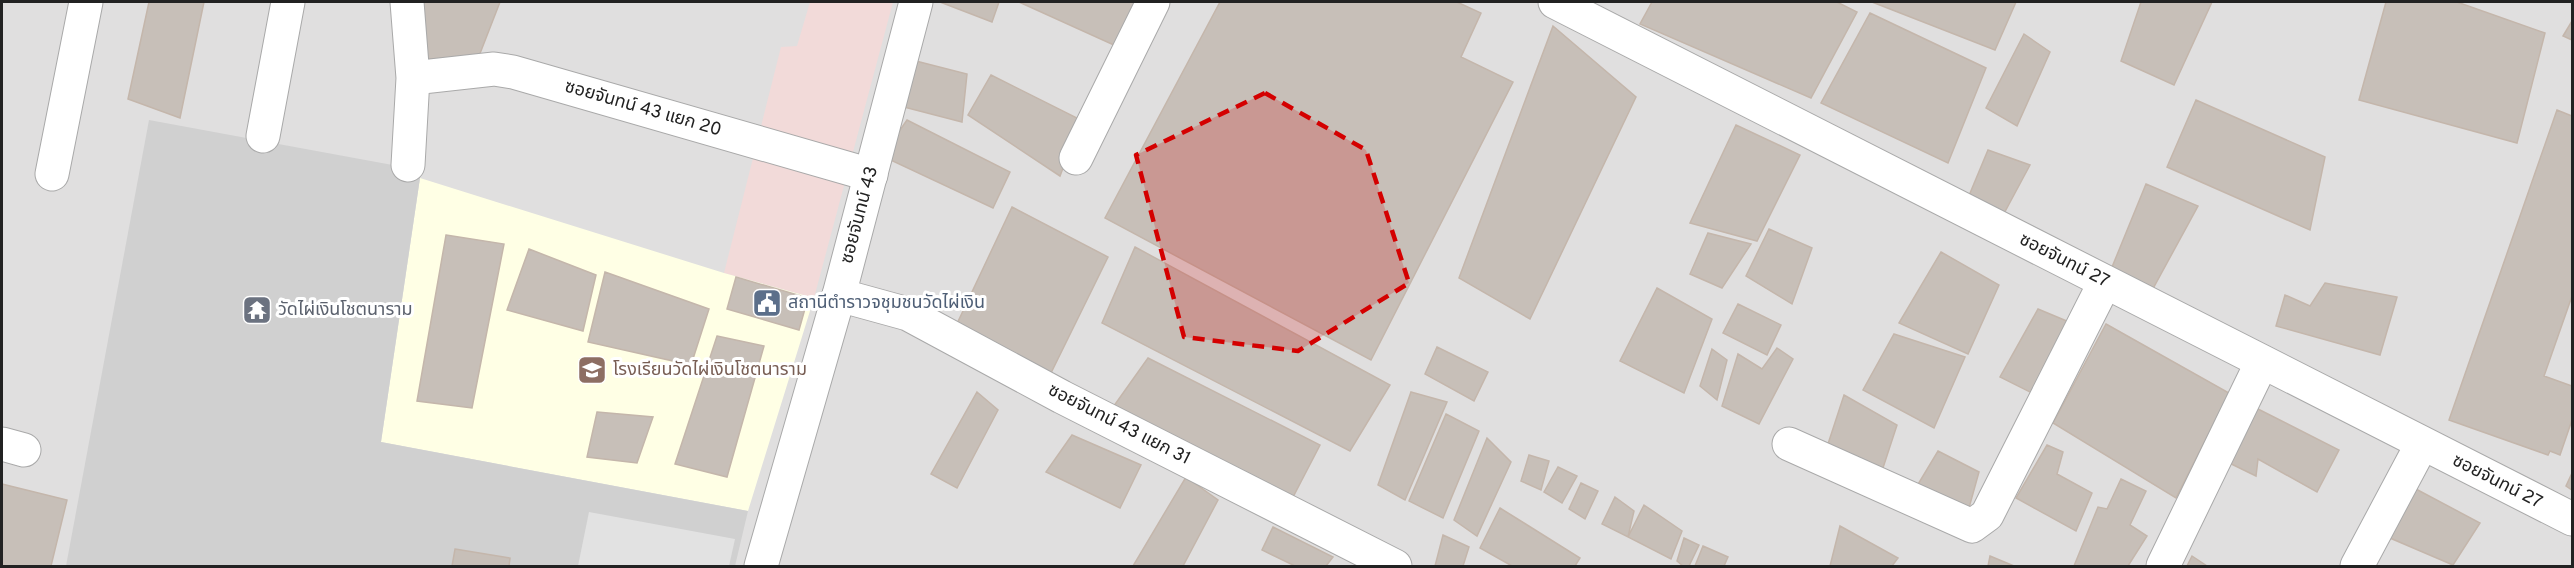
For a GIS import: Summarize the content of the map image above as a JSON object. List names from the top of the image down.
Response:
{
  "streets": {
    "street": [
      "ซอยจันทน์ 43 แยก 20",
      "ซอยจันทน์ 43",
      "ซอยจันทน์ 27",
      "ซอยจันทน์ 43 แยก 31"
    ]
  },
  "crossings": [
    ["ซอยจันทน์ 43 แยก 20", "ซอยจันทน์ 43"],
    ["ซอยจันทน์ 43", "ซอยจันทน์ 43 แยก 31"]
  ],
  "places": {
    "public building": ["สถานีตำราวจชุมชนวัดไผ่เงิน"],
    "temple": ["วัดไผ่เงินโชตนาราม"],
    "school or university": ["โรงเรียนวัดไผ่เงินโชตนาราม"]
  }
}
